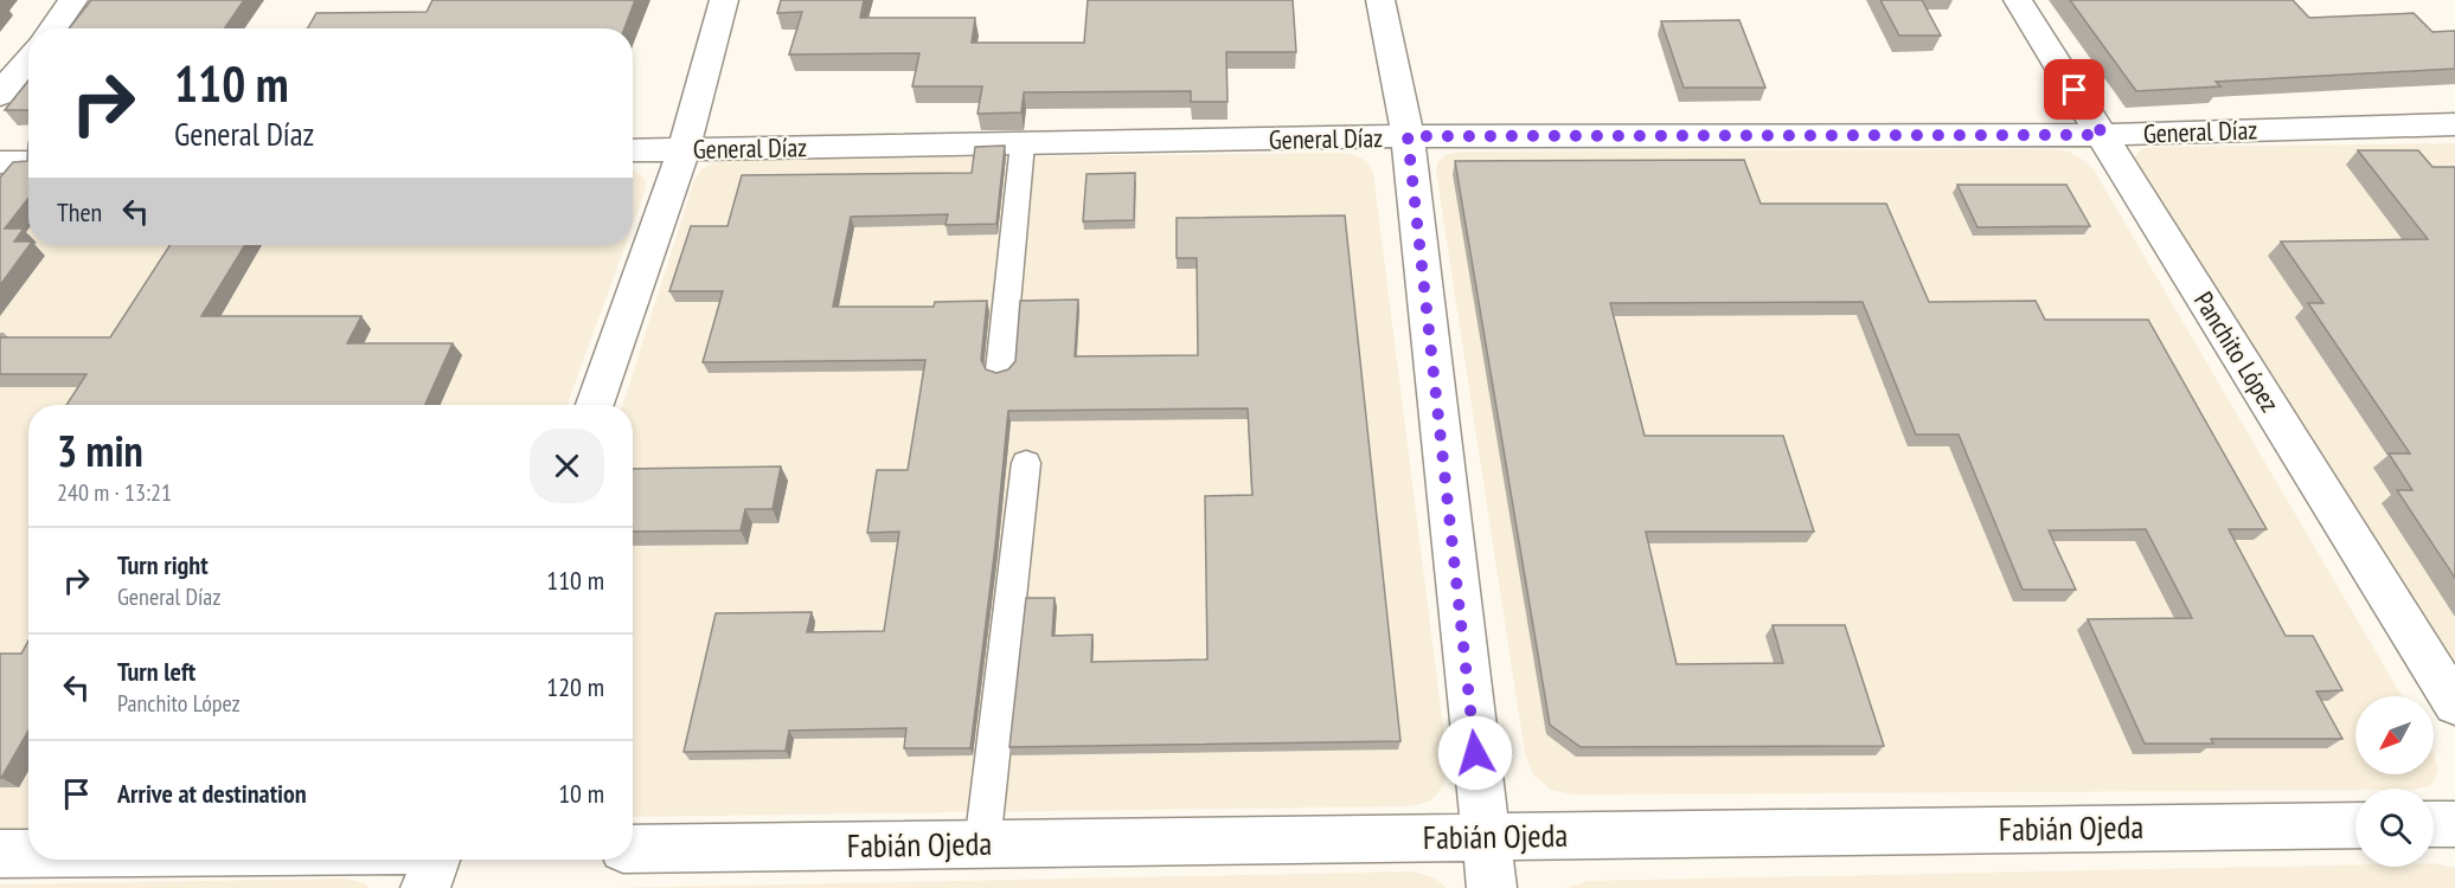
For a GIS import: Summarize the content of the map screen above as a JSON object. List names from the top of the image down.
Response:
{
  "streets": {
    "street": ["General Díaz", "Panchito López", "Fabián Ojeda"]
  },
  "crossings": [
    ["General Díaz", "Panchito López"]
  ],
  "north": "bottom left",
  "page": {
    "turn": ["110 m", "General Díaz"],
    "then": "Then",
    "heading": ["3 min", "240 m · 13:21"],
    "list": [
      {
        "name": "Turn right",
        "note": "General Díaz",
        "value": "110 m"
      },
      {
        "name": "Turn left",
        "note": "Panchito López",
        "value": "120 m"
      },
      {
        "name": "Arrive at destination",
        "value": "10 m"
      }
    ]
  }
}
